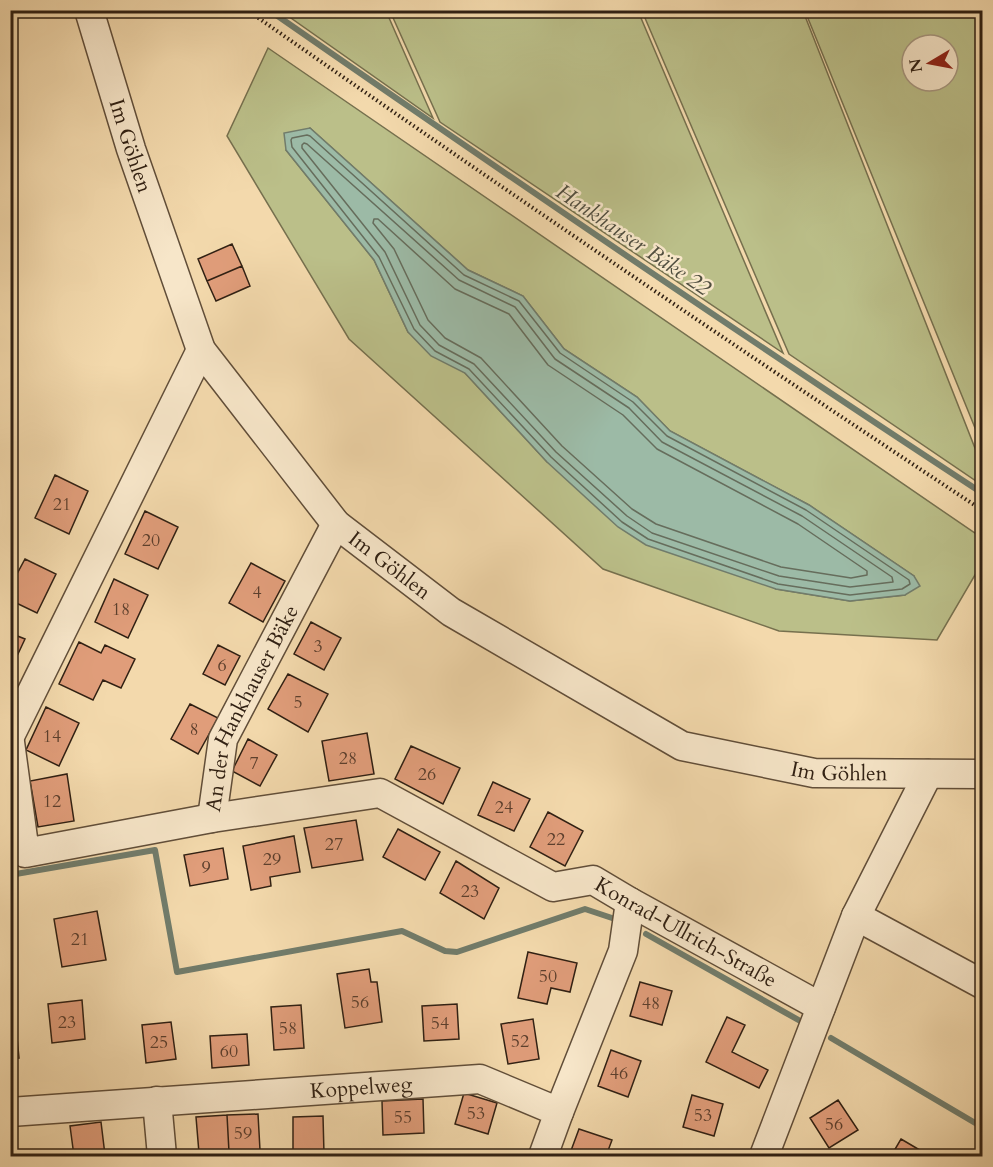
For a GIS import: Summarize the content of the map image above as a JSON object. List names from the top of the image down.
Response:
{
  "streets": {
    "street": [
      "Im Göhlen",
      "An der Hankhauser Bäke",
      "Konrad-Ullrich-Straße",
      "Koppelweg"
    ]
  },
  "crossings": [
    ["Im Göhlen", "An der Hankhauser Bäke"],
    ["An der Hankhauser Bäke", "Konrad-Ullrich-Straße"]
  ],
  "water": ["Hankhauser Bäke 22"],
  "house_numbers": [
    "21",
    "20",
    "4",
    "18",
    "3",
    "6",
    "5",
    "8",
    "14",
    "28",
    "7",
    "26",
    "12",
    "24",
    "22",
    "27",
    "29",
    "9",
    "23",
    "21",
    "50",
    "56",
    "48",
    "23",
    "54",
    "58",
    "52",
    "25",
    "60",
    "46",
    "53",
    "53",
    "55",
    "56",
    "59"
  ],
  "north": "left"
}
